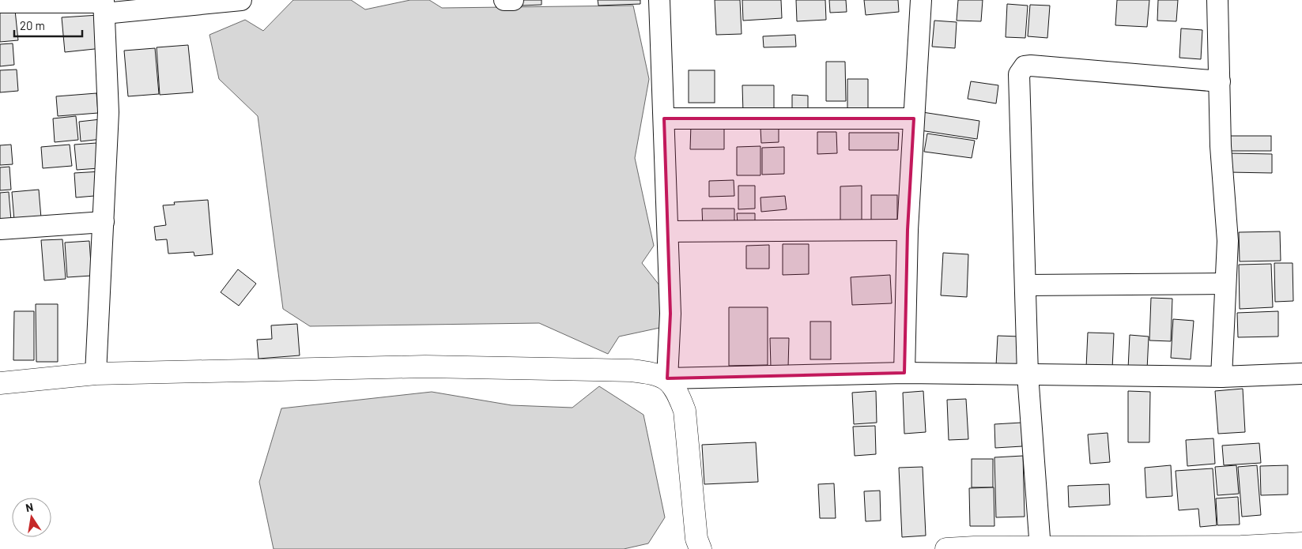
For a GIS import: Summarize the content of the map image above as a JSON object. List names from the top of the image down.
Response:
{
  "scale_bar": "20 m",
  "north": "top"
}
